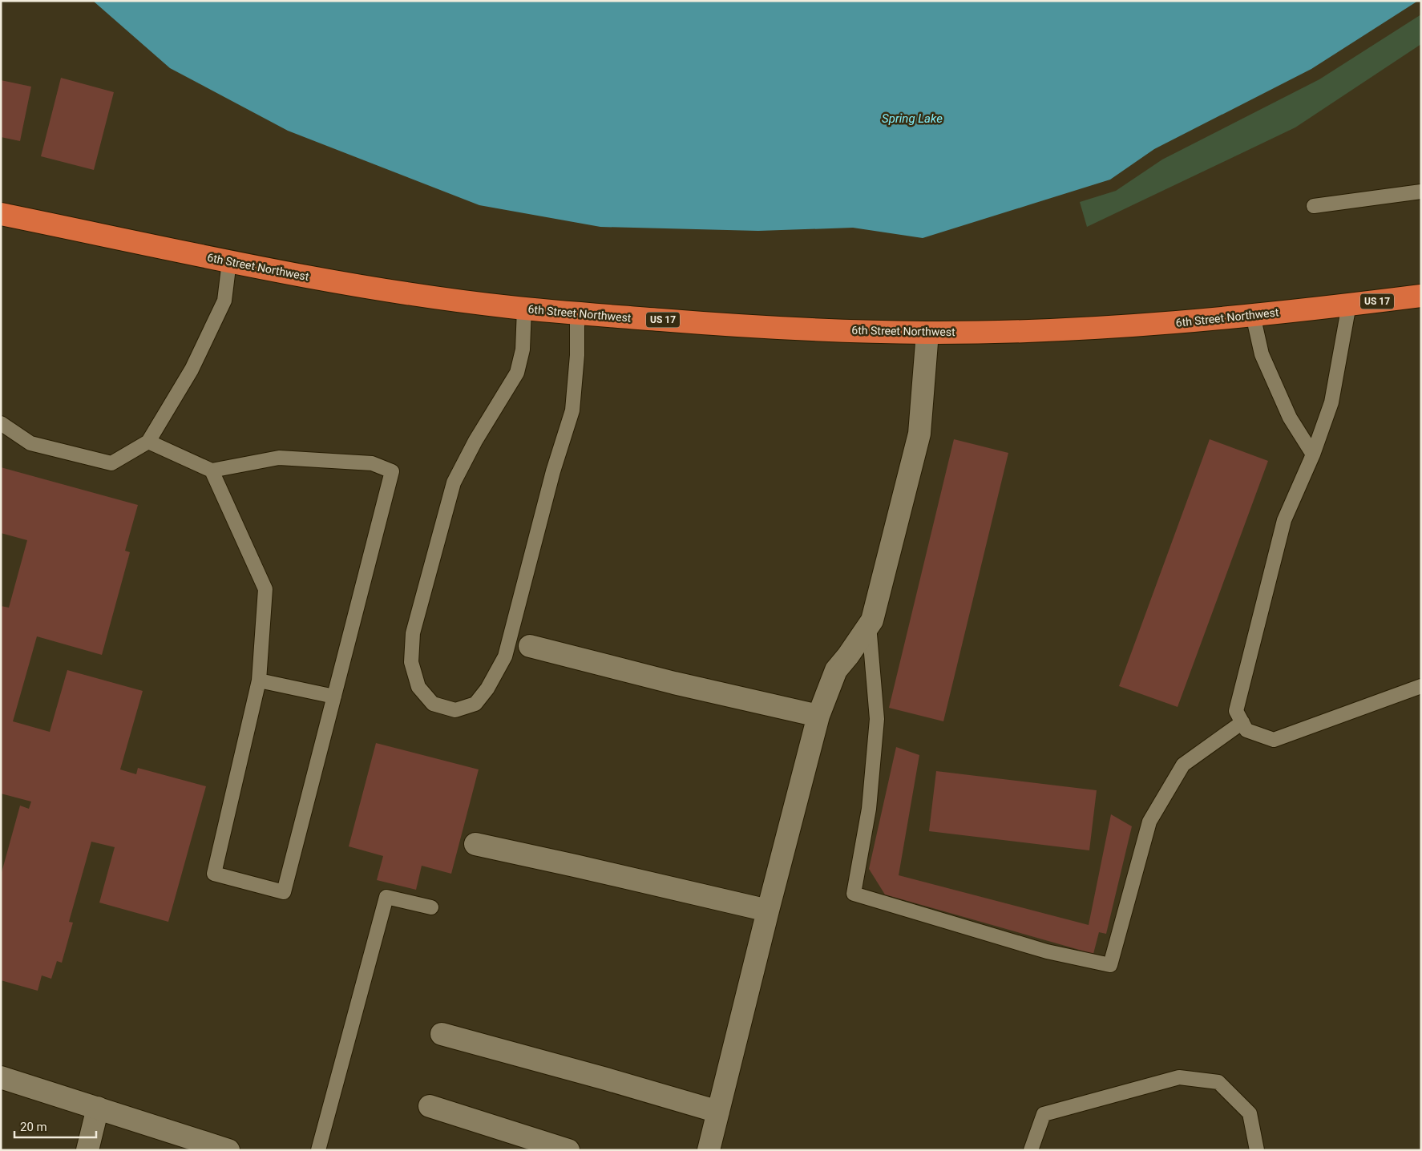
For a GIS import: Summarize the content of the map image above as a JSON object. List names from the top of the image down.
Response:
{
  "streets": {
    "highway": ["6th Street Northwest", "US 17"]
  },
  "crossings": [
    ["6th Street Northwest", "US 17"]
  ],
  "water": ["Spring Lake"],
  "scale_bar": "20 m"
}
